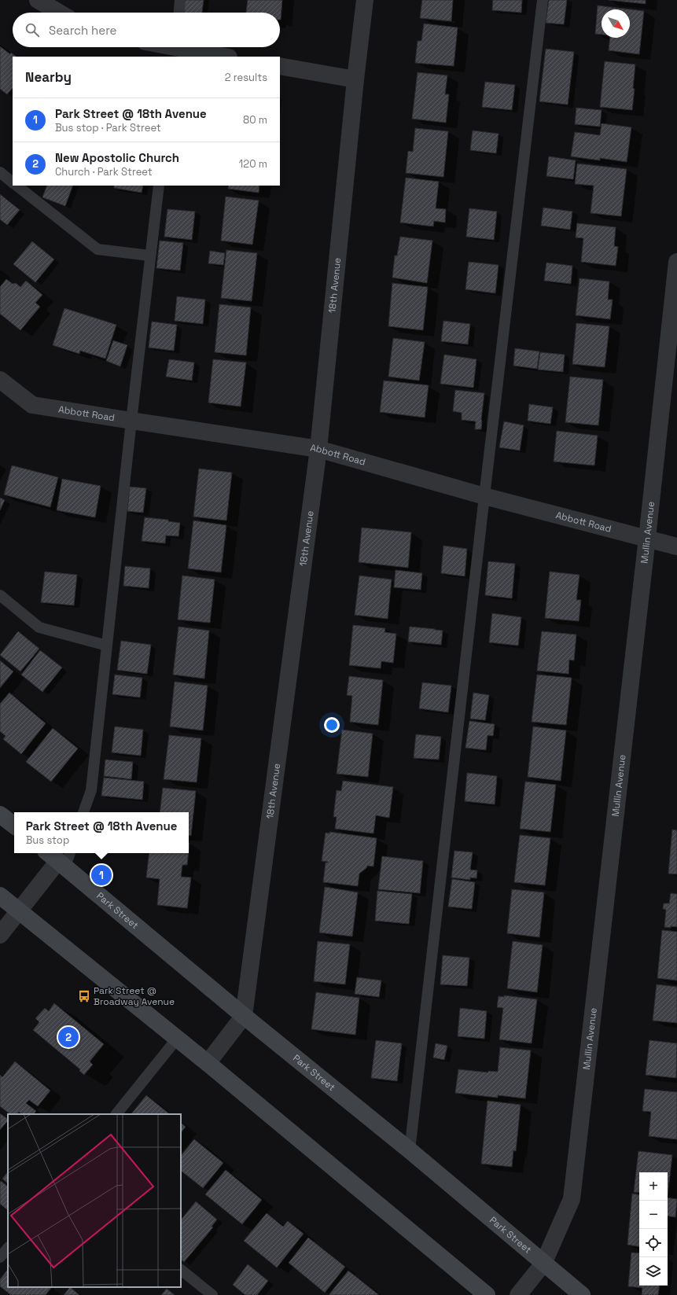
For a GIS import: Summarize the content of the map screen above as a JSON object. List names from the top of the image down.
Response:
{
  "streets": {
    "street": [
      "18th Avenue",
      "Abbott Road",
      "Mullin Avenue",
      "Park Street"
    ]
  },
  "crossings": [
    ["18th Avenue", "Abbott Road"],
    ["18th Avenue", "Park Street"],
    ["Abbott Road", "Mullin Avenue"],
    ["Mullin Avenue", "Park Street"]
  ],
  "places": {
    "bus stop": ["Park Street @ Broadway Avenue"]
  },
  "north": "bottom right",
  "page": {
    "search": "Search here",
    "heading": ["Nearby", "2 results"],
    "list": [
      {
        "mark": "1",
        "name": "Park Street @ 18th Avenue",
        "note": "Bus stop · Park Street",
        "value": "80 m"
      },
      {
        "mark": "2",
        "name": "New Apostolic Church",
        "note": "Church · Park Street",
        "value": "120 m"
      }
    ],
    "popup": ["Park Street @ 18th Avenue", "Bus stop"],
    "pins": ["1", "2"],
    "map_buttons": ["+", "−"]
  }
}
